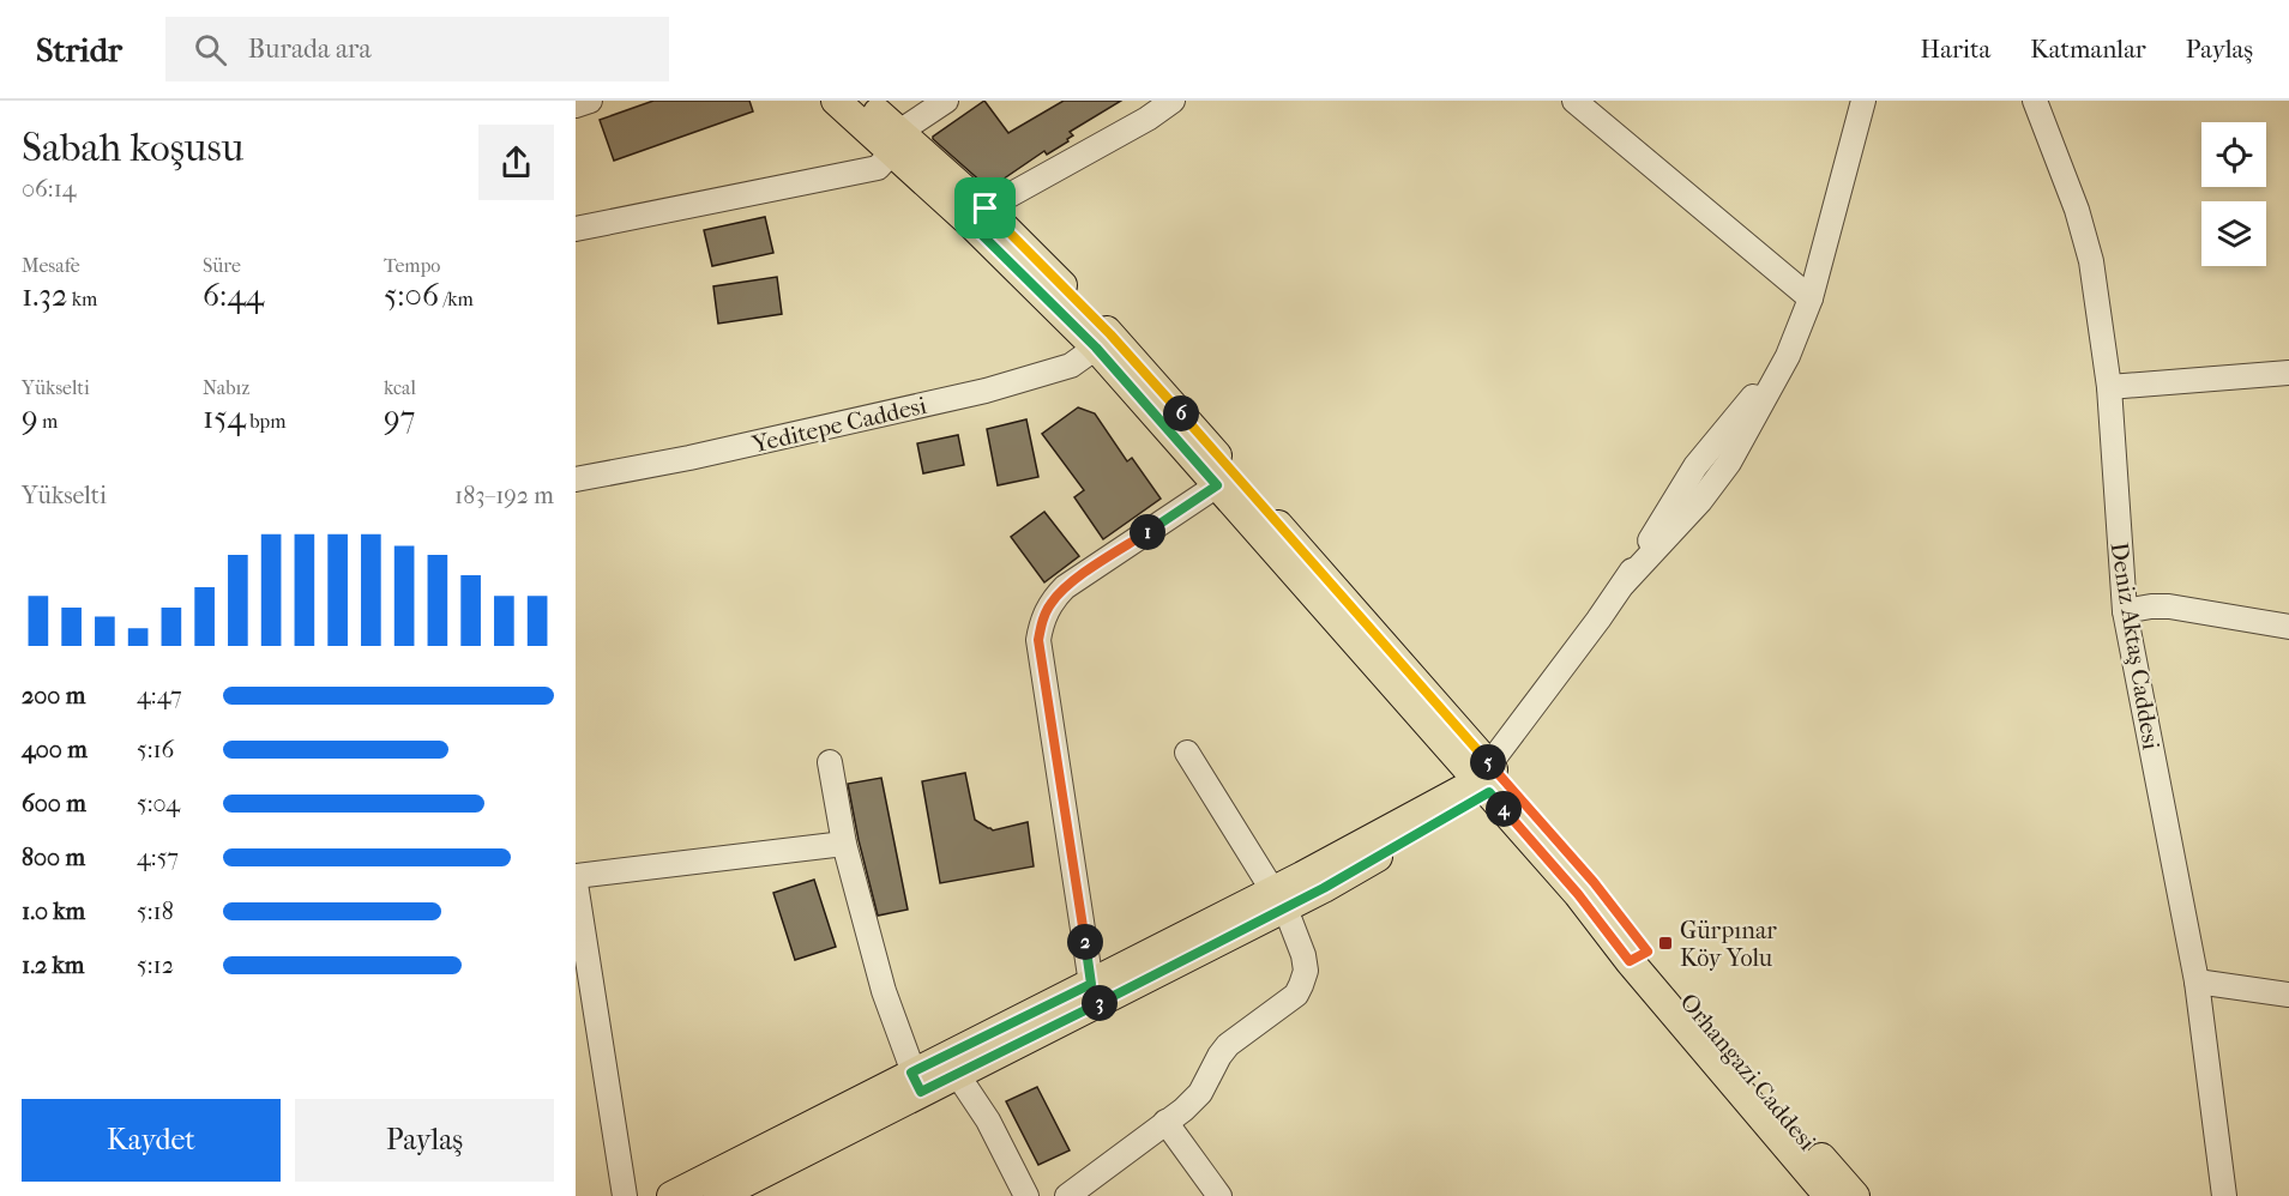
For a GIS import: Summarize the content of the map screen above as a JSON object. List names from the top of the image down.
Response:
{
  "streets": {
    "main road": ["Orhangazi Caddesi"],
    "street": ["Yeditepe Caddesi", "Deniz Aktaş Caddesi"]
  },
  "places": {
    "transit": ["Gürpınar Köy Yolu"]
  },
  "page": {
    "header": "Stridr",
    "search": "Burada ara",
    "nav": ["Harita", "Katmanlar", "Paylaş"],
    "heading": ["Sabah koşusu", "06:14"],
    "stats": [
      ["Mesafe", "1.32 km"],
      ["Süre", "6:44"],
      ["Tempo", "5:06 /km"],
      ["Yükselti", "9 m"],
      ["Nabız", "154 bpm"],
      ["kcal", "97"]
    ],
    "pins": [
      "6",
      "1",
      "5",
      "4",
      "2",
      "3"
    ],
    "chart": ["Yükselti", "183–192 m"],
    "list": [
      {
        "name": "200 m",
        "note": "4:47"
      },
      {
        "name": "400 m",
        "note": "5:16"
      },
      {
        "name": "600 m",
        "note": "5:04"
      },
      {
        "name": "800 m",
        "note": "4:57"
      },
      {
        "name": "1.0 km",
        "note": "5:18"
      },
      {
        "name": "1.2 km",
        "note": "5:12"
      }
    ],
    "buttons": ["Kaydet", "Paylaş"]
  }
}
